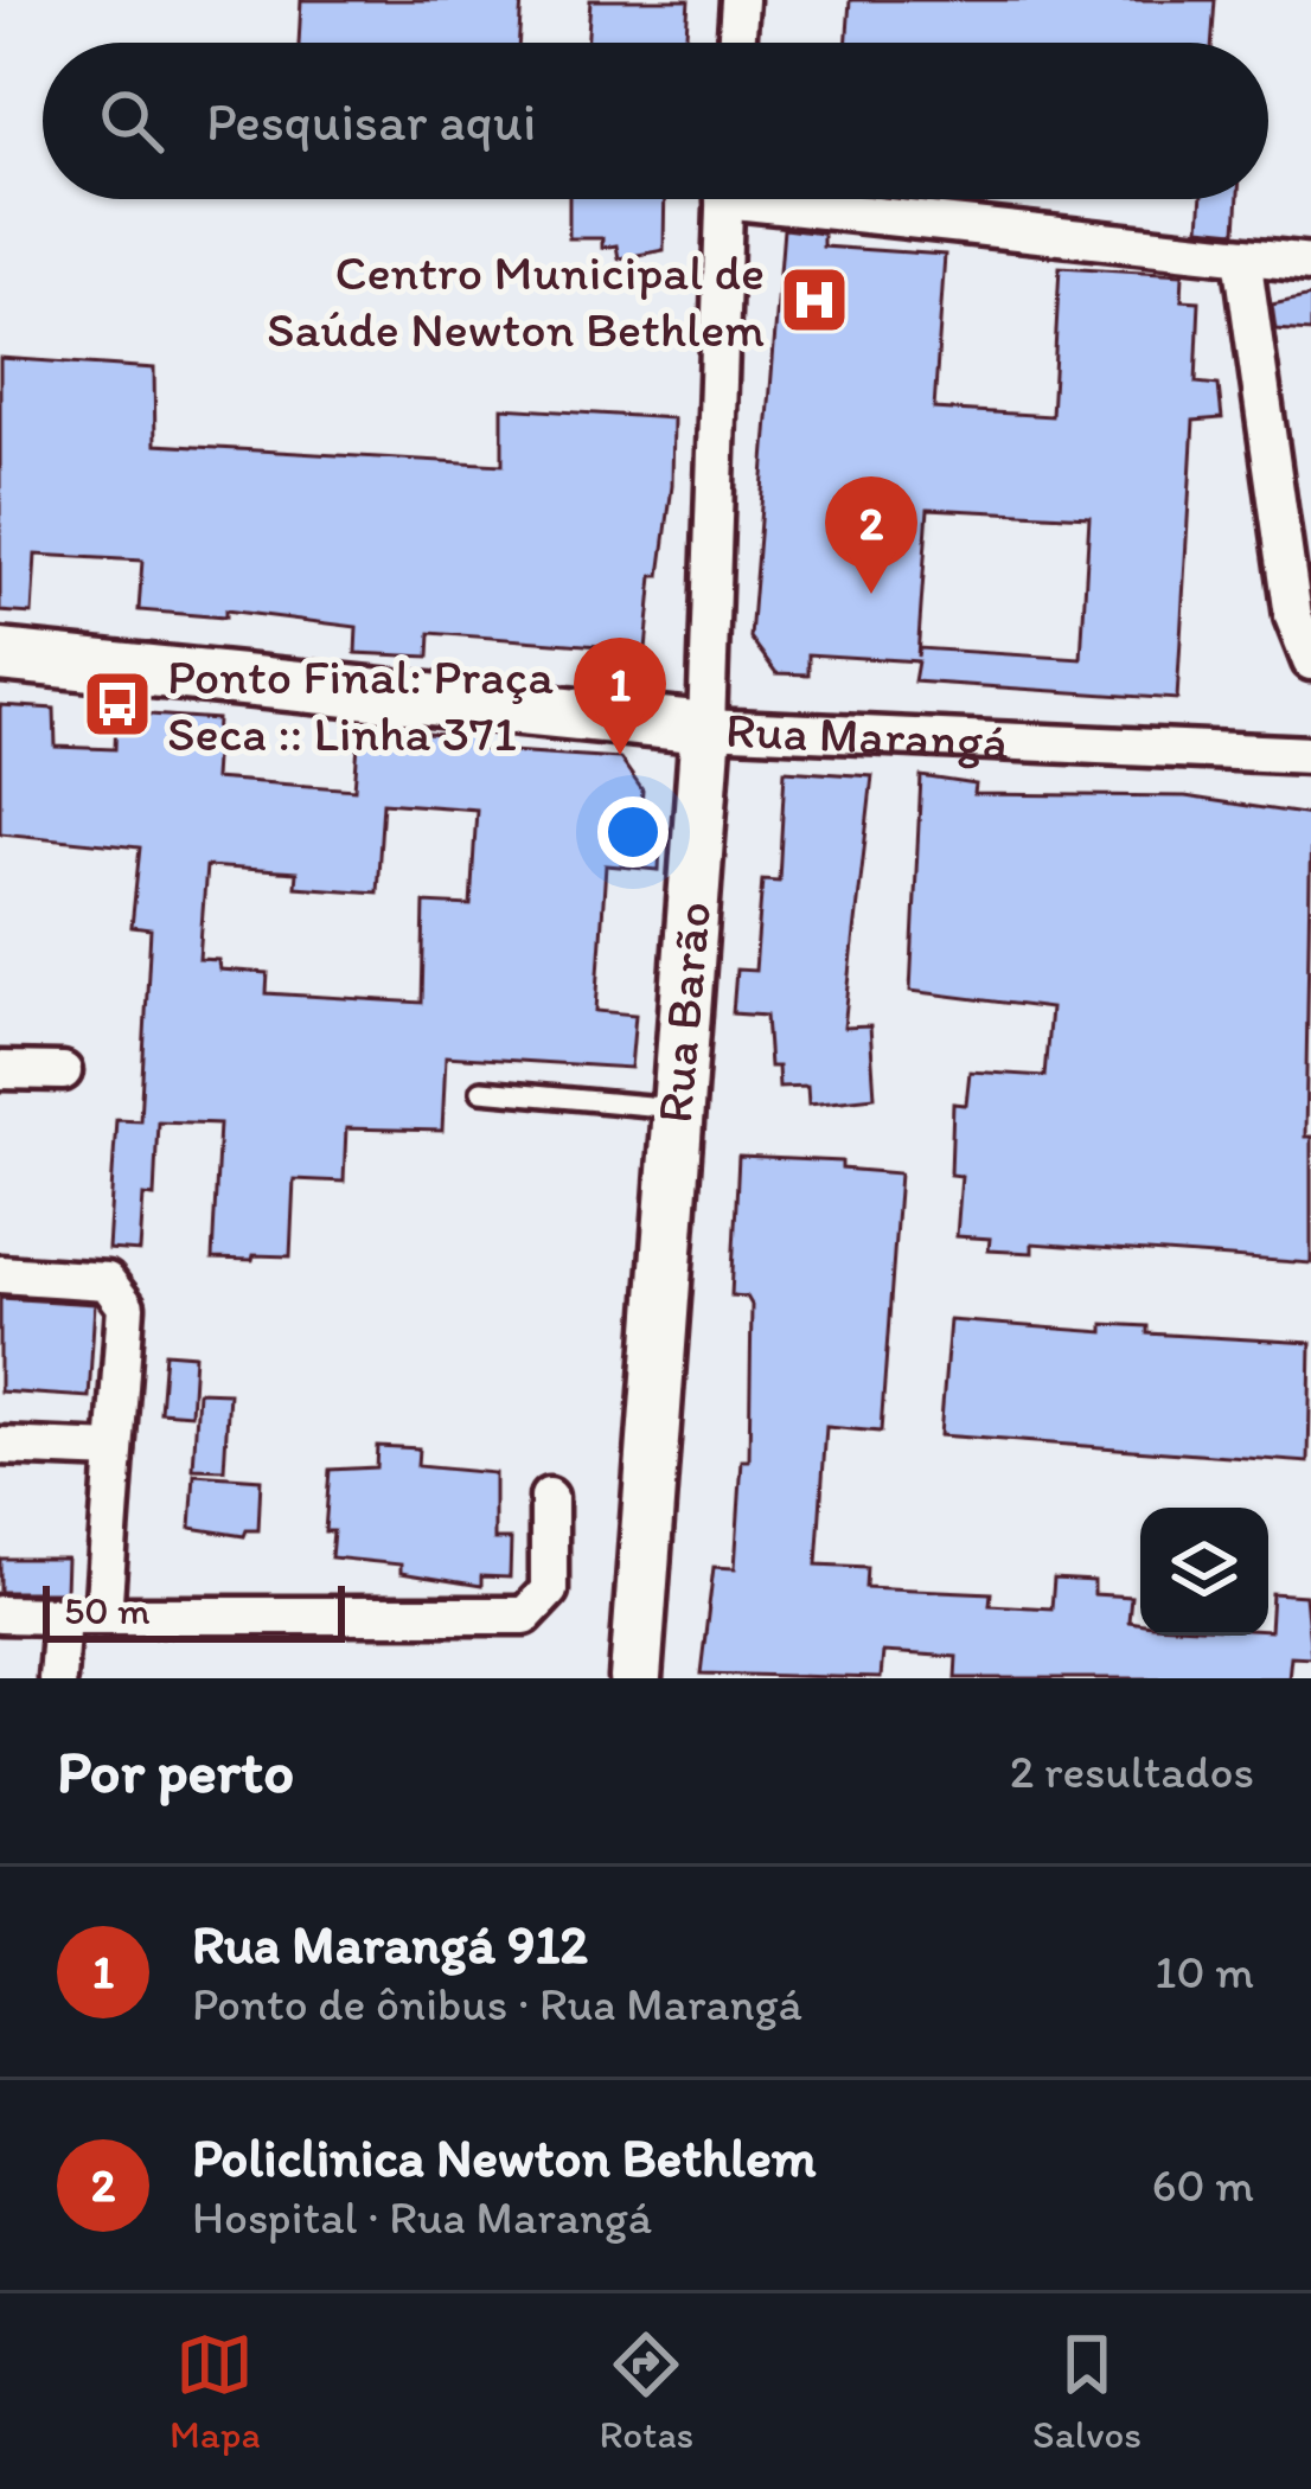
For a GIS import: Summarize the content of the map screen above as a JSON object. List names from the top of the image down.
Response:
{
  "streets": {
    "street": ["Rua Marangá", "Rua Barão"]
  },
  "crossings": [
    ["Rua Marangá", "Rua Barão"]
  ],
  "places": {
    "hospital": ["Centro Municipal de Saúde Newton Bethlem"],
    "bus stop": ["Ponto Final: Praça Seca :: Linha 371"]
  },
  "scale_bar": "50 m",
  "page": {
    "search": "Pesquisar aqui",
    "pins": ["2", "1"],
    "scale": "50 m",
    "heading": ["Por perto", "2 resultados"],
    "list": [
      {
        "mark": "1",
        "name": "Rua Marangá 912",
        "note": "Ponto de ônibus · Rua Marangá",
        "value": "10 m"
      },
      {
        "mark": "2",
        "name": "Policlinica Newton Bethlem",
        "note": "Hospital · Rua Marangá",
        "value": "60 m"
      }
    ],
    "nav": ["Mapa", "Rotas", "Salvos"]
  }
}
